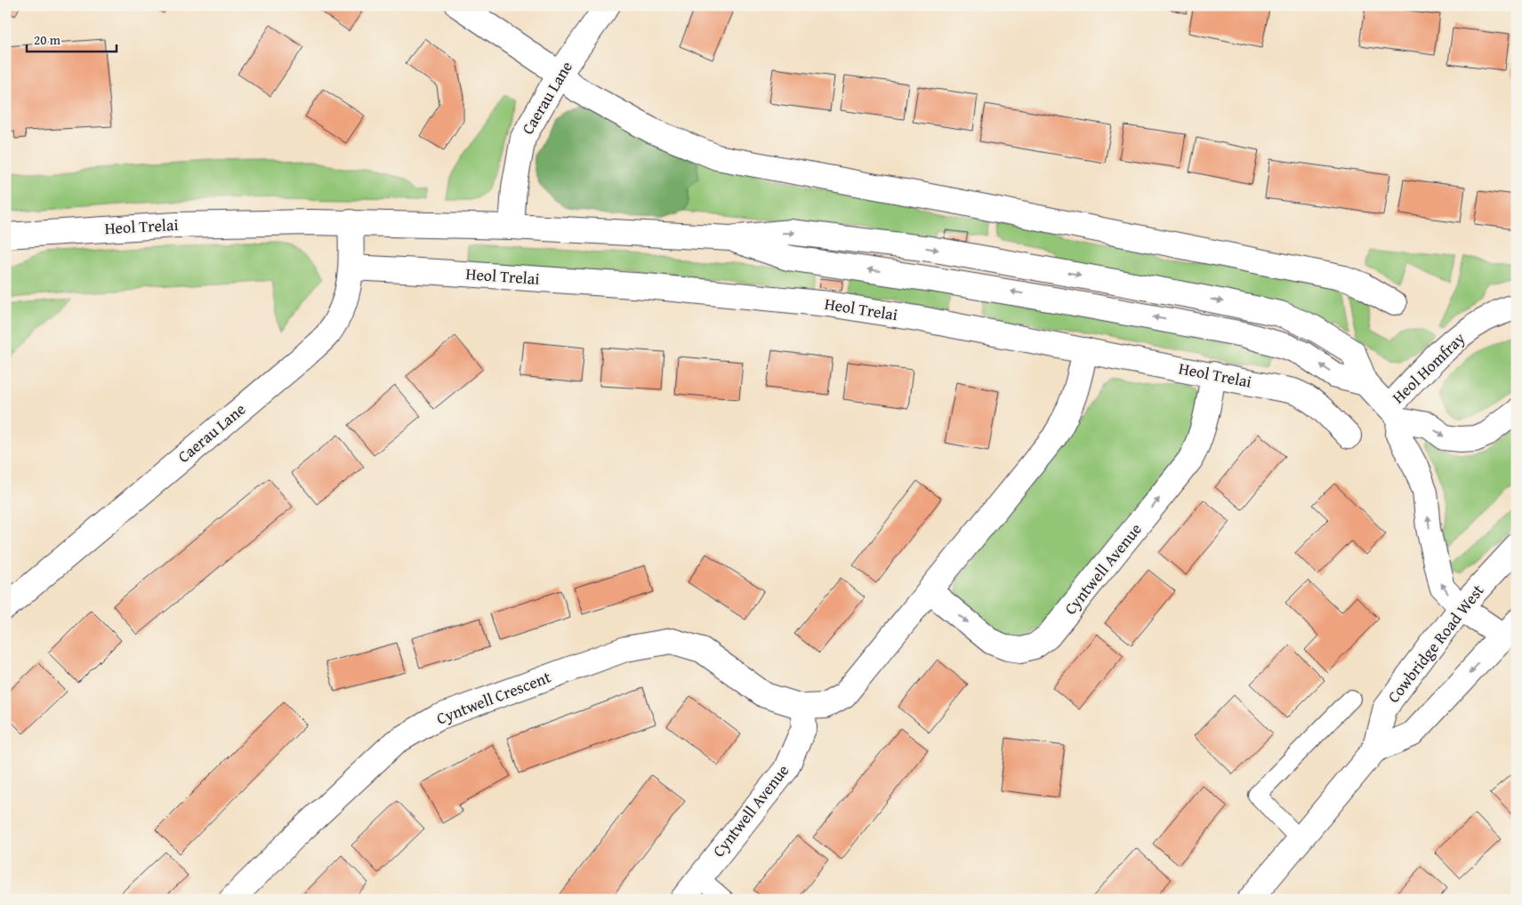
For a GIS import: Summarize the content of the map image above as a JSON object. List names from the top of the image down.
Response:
{
  "streets": {
    "main road": [
      "Caerau Lane",
      "Heol Trelai",
      "Heol Homfray",
      "Cyntwell Avenue",
      "Cowbridge Road West",
      "Cyntwell Crescent"
    ]
  },
  "crossings": [
    ["Caerau Lane", "Heol Trelai"],
    ["Heol Trelai", "Heol Homfray"],
    ["Heol Trelai", "Cyntwell Avenue"],
    ["Cyntwell Avenue", "Cyntwell Crescent"]
  ],
  "scale_bar": "20 m"
}
